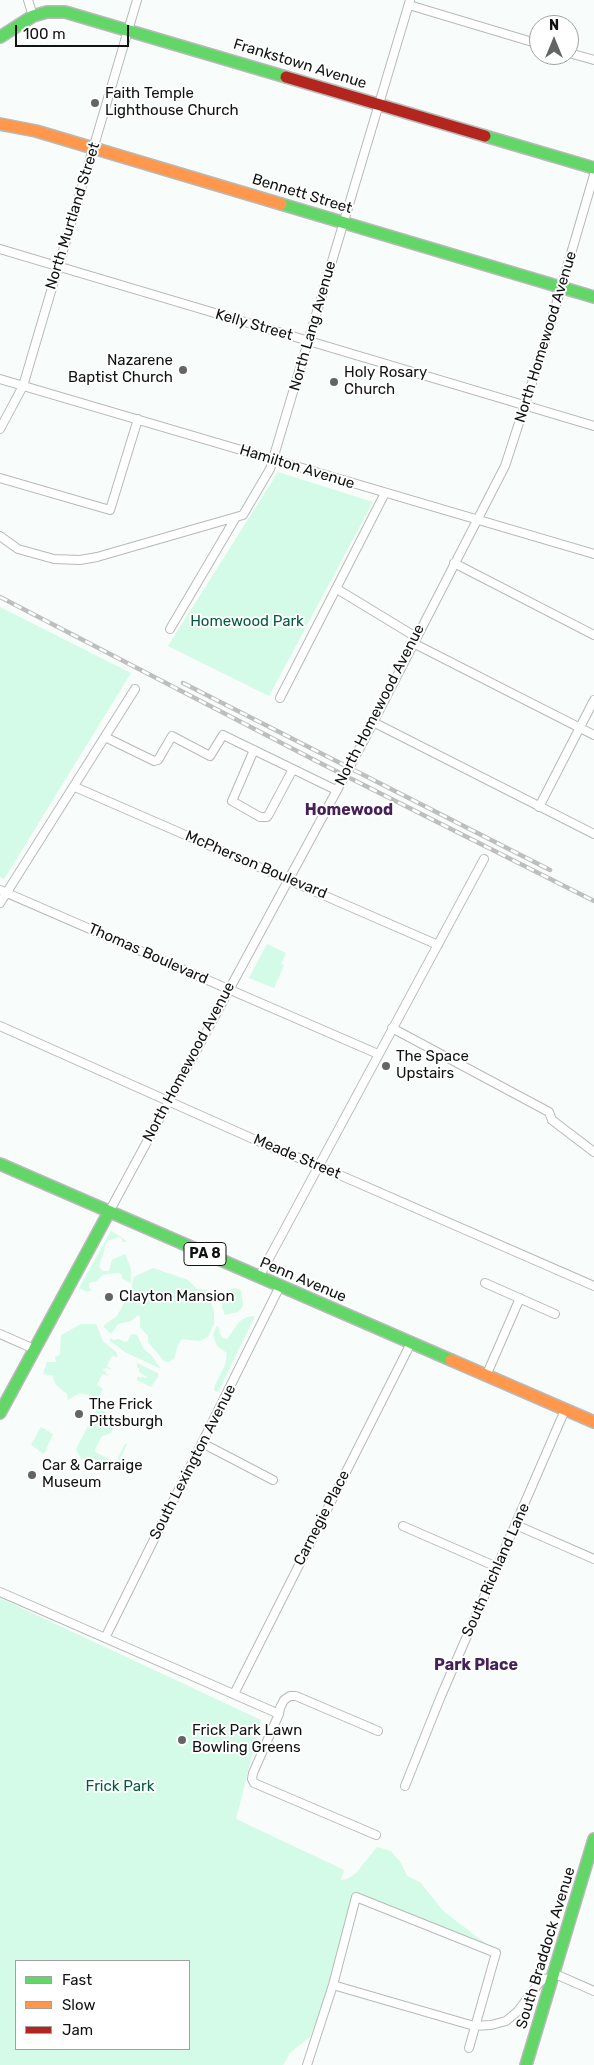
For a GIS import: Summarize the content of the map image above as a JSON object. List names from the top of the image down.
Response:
{
  "streets": {
    "main road": [
      "Frankstown Avenue",
      "Bennett Street",
      "PA 8",
      "Penn Avenue",
      "South Braddock Avenue"
    ],
    "street": [
      "North Murtland Street",
      "Kelly Street",
      "North Lang Avenue",
      "North Homewood Avenue",
      "Hamilton Avenue",
      "McPherson Boulevard",
      "Thomas Boulevard",
      "Meade Street",
      "South Lexington Avenue",
      "Carnegie Place",
      "South Richland Lane"
    ]
  },
  "crossings": [
    ["Frankstown Avenue", "North Murtland Street"],
    ["Frankstown Avenue", "North Lang Avenue"],
    ["Bennett Street", "North Murtland Street"],
    ["Bennett Street", "North Lang Avenue"],
    ["Bennett Street", "North Homewood Avenue"],
    ["North Murtland Street", "Kelly Street"],
    ["North Murtland Street", "Hamilton Avenue"],
    ["Kelly Street", "North Lang Avenue"],
    ["Kelly Street", "North Homewood Avenue"],
    ["North Lang Avenue", "Hamilton Avenue"],
    ["North Homewood Avenue", "Hamilton Avenue"],
    ["North Homewood Avenue", "McPherson Boulevard"],
    ["North Homewood Avenue", "Thomas Boulevard"],
    ["North Homewood Avenue", "Meade Street"],
    ["North Homewood Avenue", "Penn Avenue"],
    ["Penn Avenue", "South Lexington Avenue"],
    ["Penn Avenue", "Carnegie Place"],
    ["Penn Avenue", "South Richland Lane"]
  ],
  "districts": ["Homewood", "Park Place"],
  "parks": ["Homewood Park", "Frick Park"],
  "places": [
    "Faith Temple Lighthouse Church",
    "Nazarene Baptist Church",
    "Holy Rosary Church",
    "The Space Upstairs",
    "Clayton Mansion",
    "The Frick Pittsburgh",
    "Car & Carraige Museum",
    "Frick Park Lawn Bowling Greens"
  ],
  "legend": ["Fast", "Slow", "Jam"],
  "scale_bar": "100 m",
  "north": "top"
}
